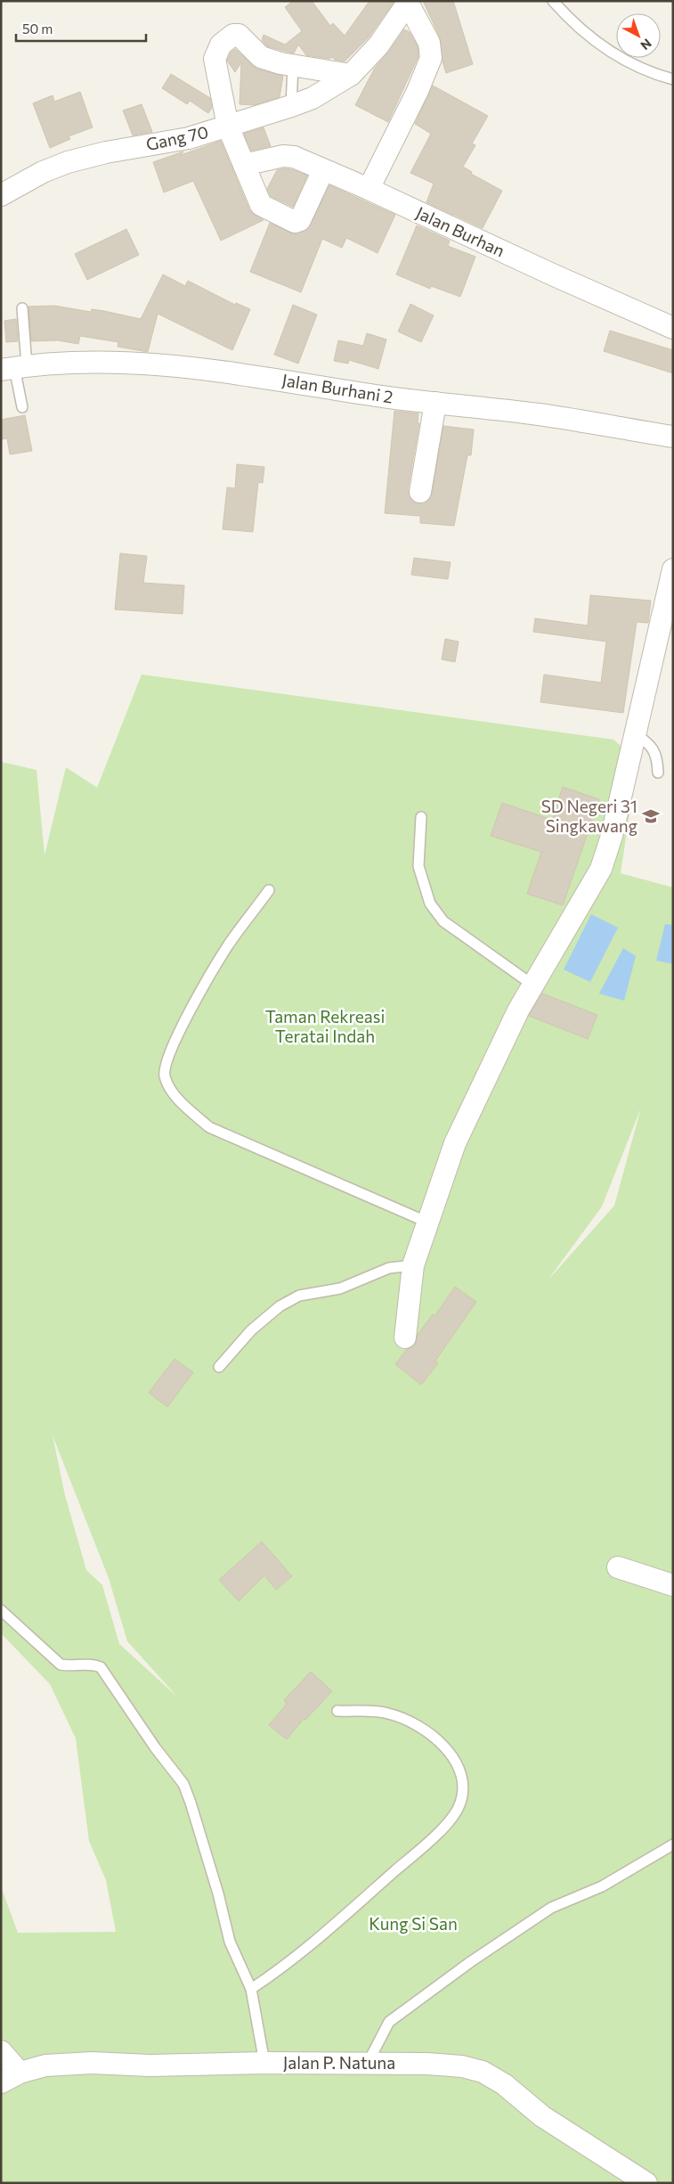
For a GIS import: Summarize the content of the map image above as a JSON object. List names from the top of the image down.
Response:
{
  "streets": {
    "street": [
      "Gang 70",
      "Jalan Burhan",
      "Jalan Burhani 2",
      "Jalan P. Natuna"
    ]
  },
  "parks": ["Taman Rekreasi Teratai Indah", "Kung Si San"],
  "places": {
    "school or university": ["SD Negeri 31 Singkawang"]
  },
  "scale_bar": "50 m",
  "north": "bottom right"
}
